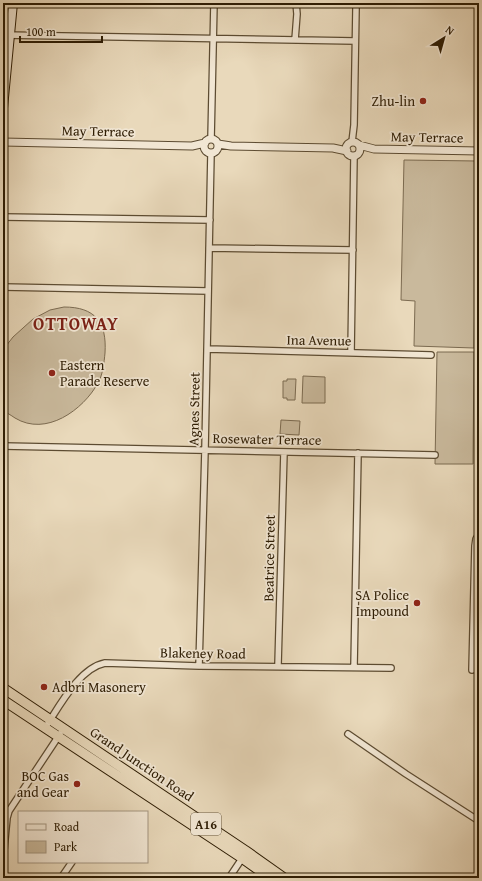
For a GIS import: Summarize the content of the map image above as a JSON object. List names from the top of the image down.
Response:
{
  "streets": {
    "highway": ["Grand Junction Road", "A16"],
    "street": [
      "May Terrace",
      "Ina Avenue",
      "Agnes Street",
      "Rosewater Terrace",
      "Beatrice Street",
      "Blakeney Road"
    ]
  },
  "crossings": [
    ["May Terrace", "Agnes Street"],
    ["Ina Avenue", "Agnes Street"],
    ["Agnes Street", "Rosewater Terrace"],
    ["Agnes Street", "Blakeney Road"],
    ["Rosewater Terrace", "Beatrice Street"],
    ["Beatrice Street", "Blakeney Road"],
    ["Blakeney Road", "Grand Junction Road"]
  ],
  "districts": ["OTTOWAY"],
  "places": [
    "Zhu-lin",
    "Eastern Parade Reserve",
    "SA Police Impound",
    "Adbri Masonery",
    "BOC Gas and Gear"
  ],
  "legend": ["Road", "Park"],
  "scale_bar": "100 m",
  "north": "top right"
}
